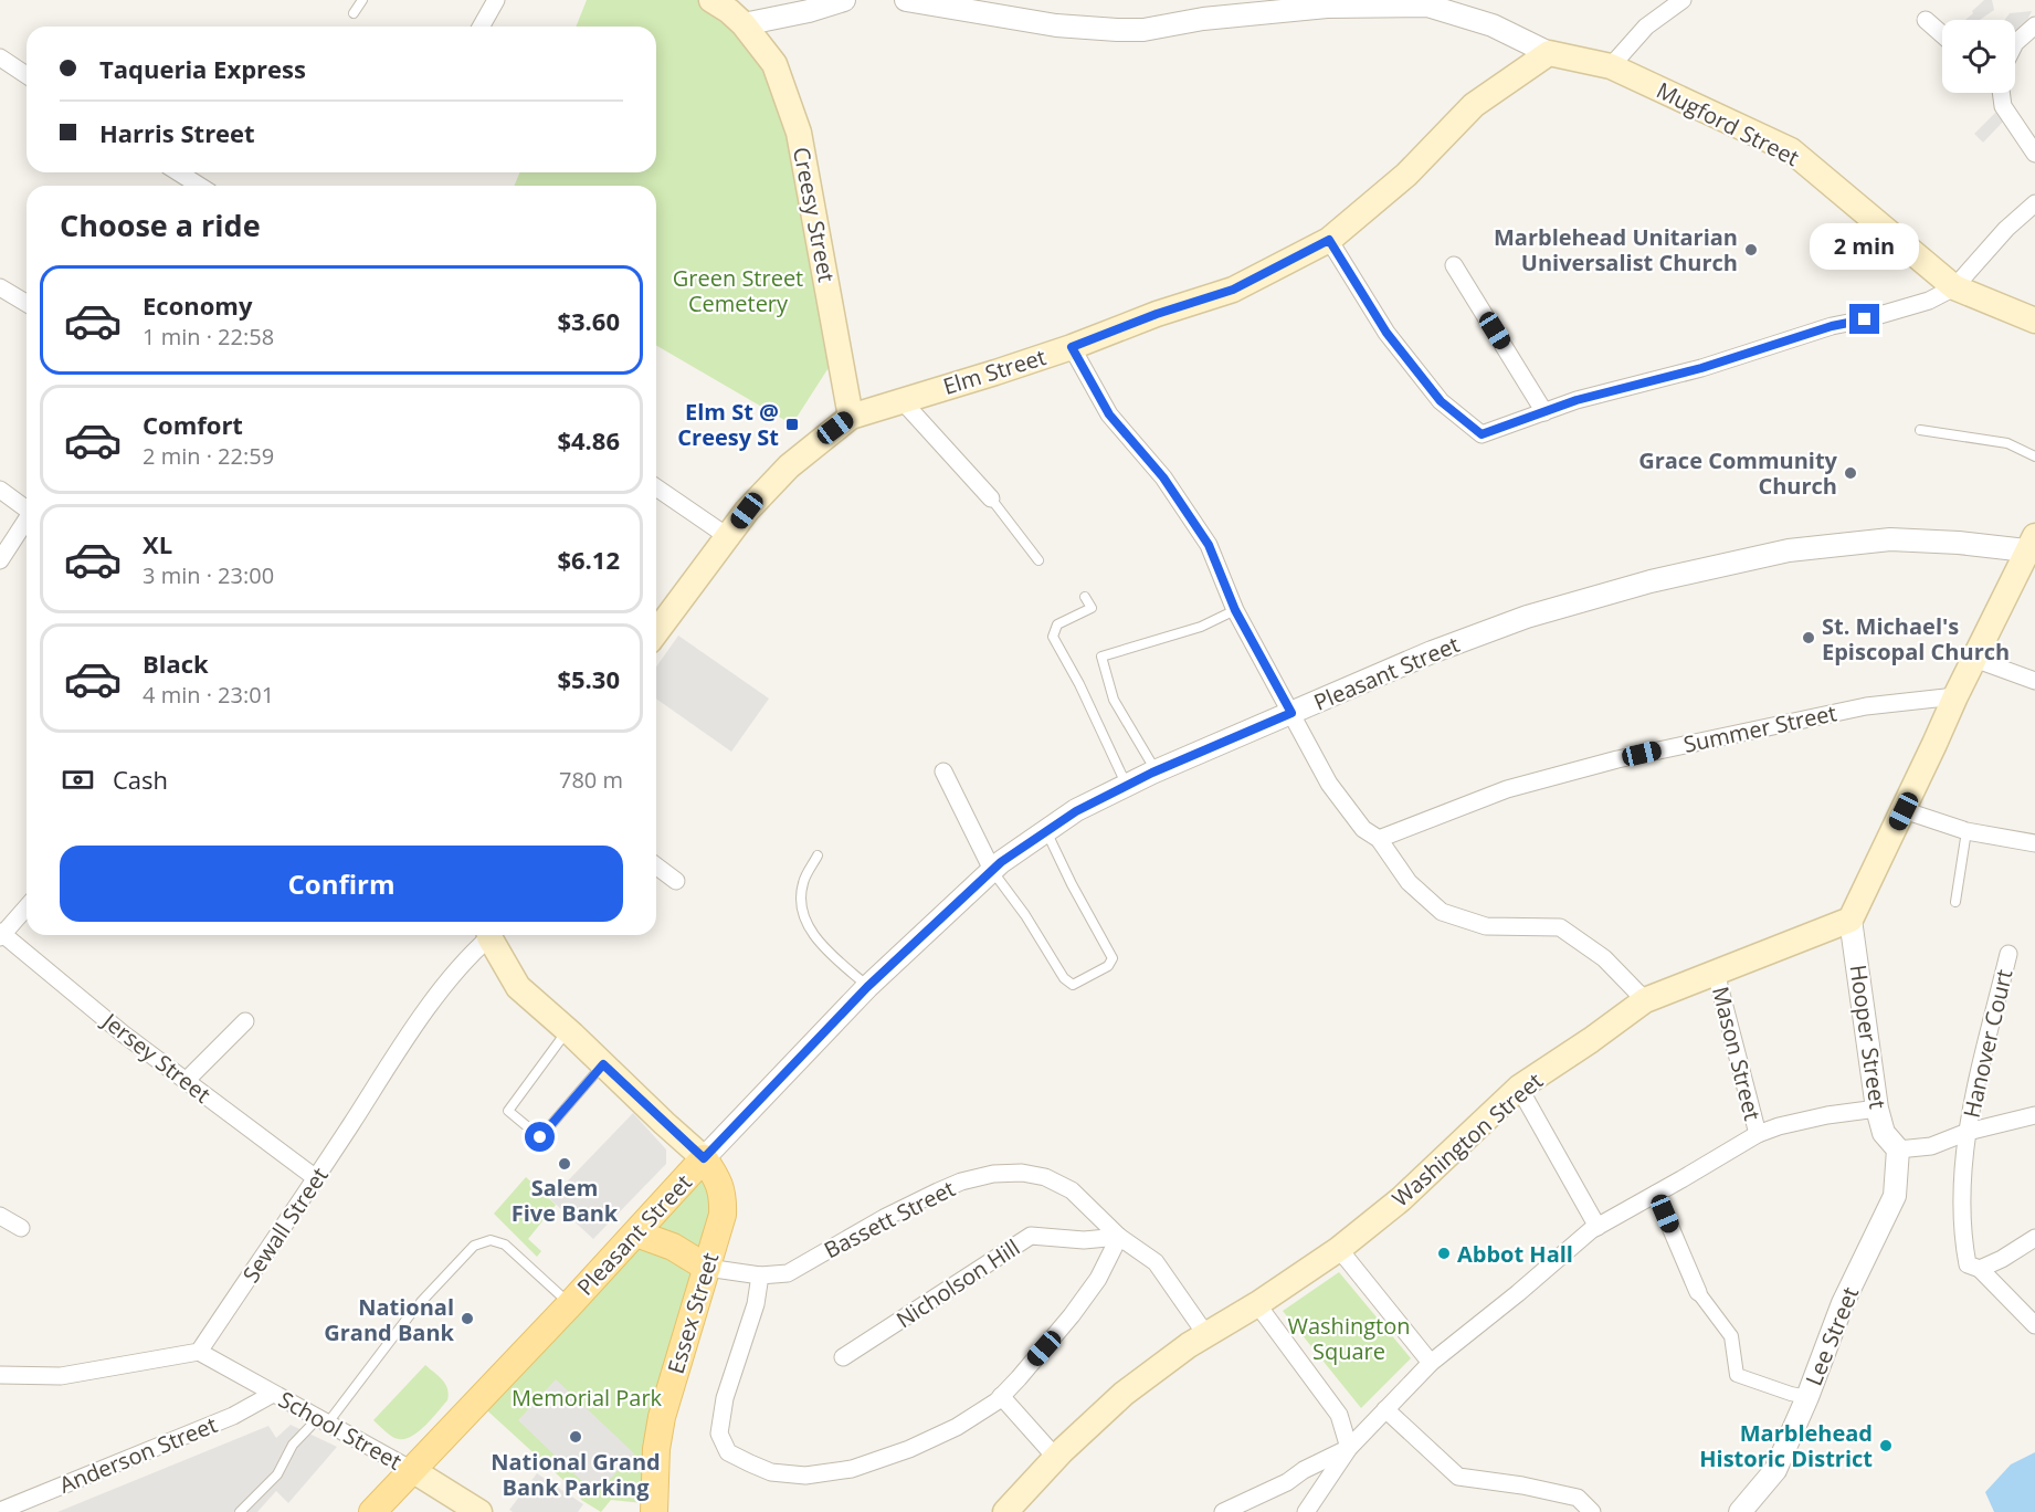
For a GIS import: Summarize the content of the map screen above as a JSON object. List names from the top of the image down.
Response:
{
  "streets": {
    "main road": [
      "Mugford Street",
      "Creesy Street",
      "Elm Street",
      "Pleasant Street",
      "Washington Street",
      "Bassett Street",
      "Essex Street",
      "School Street"
    ],
    "street": [
      "Summer Street",
      "Hooper Street",
      "Hanover Court",
      "Mason Street",
      "Jersey Street",
      "Sewall Street",
      "Nicholson Hill",
      "Lee Street",
      "Anderson Street"
    ]
  },
  "crossings": [
    ["Creesy Street", "Elm Street"],
    ["Pleasant Street", "Bassett Street"],
    ["Pleasant Street", "Essex Street"],
    ["Pleasant Street", "School Street"],
    ["Hooper Street", "Washington Street"],
    ["Hooper Street", "Lee Street"],
    ["Mason Street", "Washington Street"],
    ["Jersey Street", "Sewall Street"],
    ["Washington Street", "Bassett Street"],
    ["Bassett Street", "Nicholson Hill"],
    ["Bassett Street", "Essex Street"],
    ["Sewall Street", "School Street"],
    ["School Street", "Anderson Street"]
  ],
  "parks": ["Green Street Cemetery", "Washington Square", "Memorial Park"],
  "places": {
    "other": [
      "Marblehead Unitarian Universalist Church",
      "Grace Community Church",
      "St. Michael's Episcopal Church",
      "Salem Five Bank",
      "Abbot Hall",
      "National Grand Bank",
      "National Grand Bank Parking",
      "Marblehead Historic District"
    ],
    "transit": ["Elm St @ Creesy St"]
  },
  "page": {
    "banner": ["Taqueria Express", "Harris Street"],
    "heading": "Choose a ride",
    "bubble": "2 min",
    "list": [
      {
        "name": "Economy",
        "note": "1 min · 22:58",
        "value": "$3.60"
      },
      {
        "name": "Comfort",
        "note": "2 min · 22:59",
        "value": "$4.86"
      },
      {
        "name": "XL",
        "note": "3 min · 23:00",
        "value": "$6.12"
      },
      {
        "name": "Black",
        "note": "4 min · 23:01",
        "value": "$5.30"
      }
    ],
    "pay": ["Cash", "780 m"],
    "buttons": "Confirm"
  }
}
